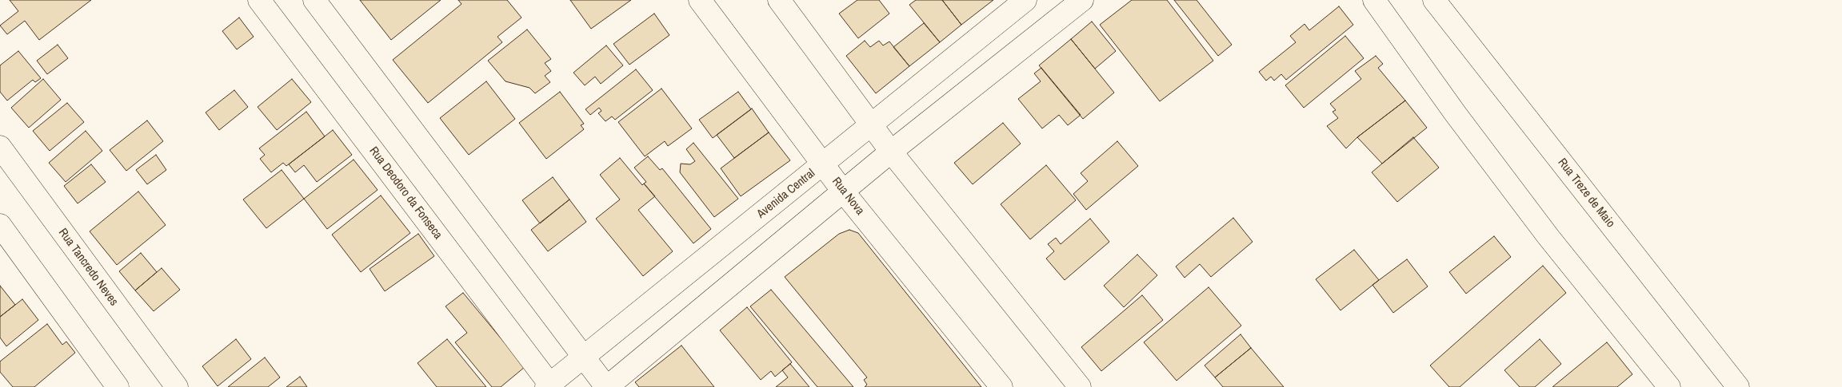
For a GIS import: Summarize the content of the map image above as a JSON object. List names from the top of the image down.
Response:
{
  "streets": {
    "street": [
      "Rua Deodoro da Fonseca",
      "Rua Treze de Maio",
      "Avenida Central",
      "Rua Nova",
      "Rua Tancredo Neves"
    ]
  },
  "crossings": [
    ["Rua Deodoro da Fonseca", "Avenida Central"],
    ["Avenida Central", "Rua Nova"]
  ]
}
